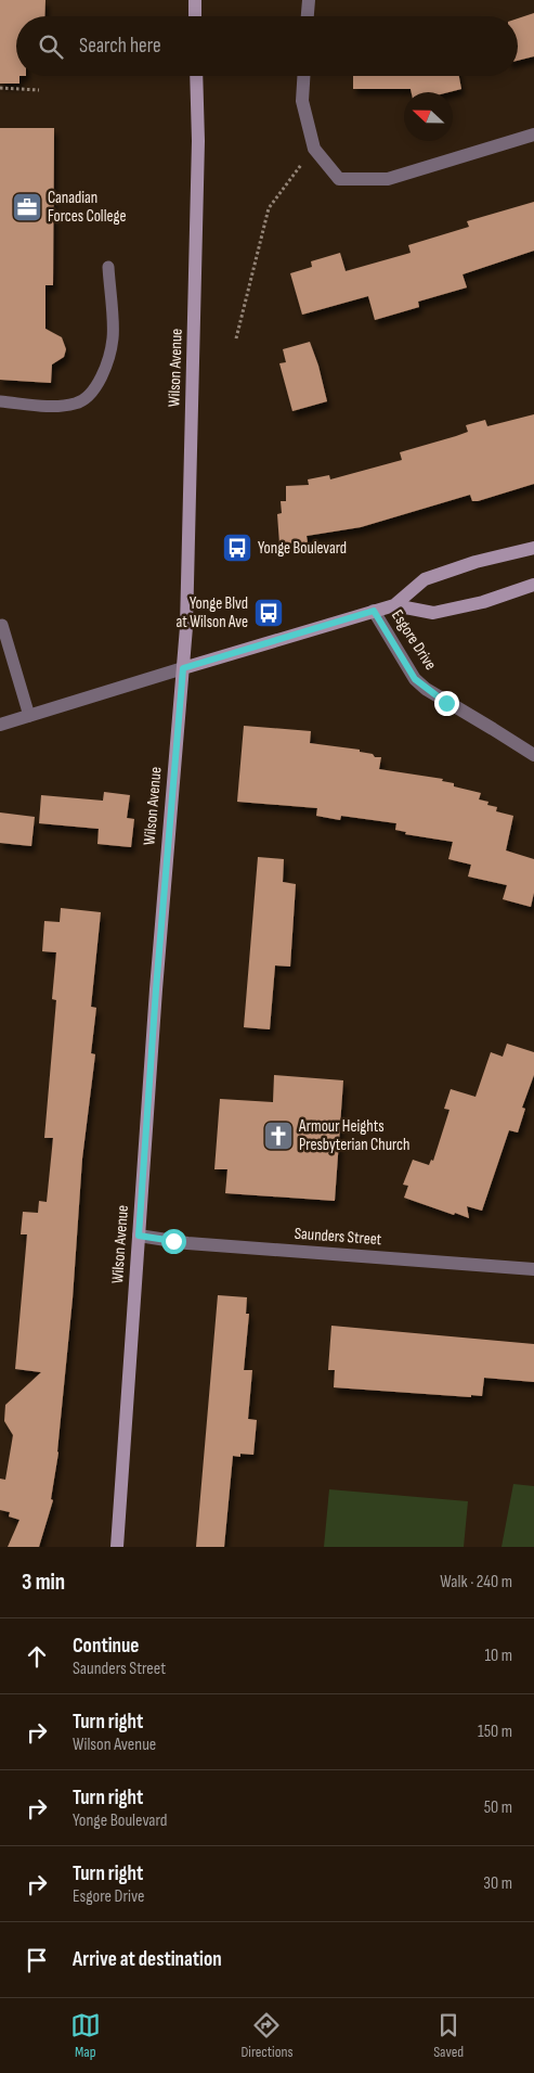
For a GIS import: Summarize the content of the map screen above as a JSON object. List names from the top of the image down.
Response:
{
  "streets": {
    "main road": ["Wilson Avenue"],
    "street": ["Esgore Drive", "Saunders Street"]
  },
  "crossings": [
    ["Wilson Avenue", "Saunders Street"]
  ],
  "places": {
    "office": ["Canadian Forces College"],
    "bus stop": ["Yonge Boulevard", "Yonge Blvd at Wilson Ave"],
    "church": ["Armour Heights Presbyterian Church"]
  },
  "north": "left",
  "page": {
    "search": "Search here",
    "heading": ["3 min", "Walk · 240 m"],
    "list": [
      ["Continue", "Saunders Street", "10 m"],
      ["Turn right", "Wilson Avenue", "150 m"],
      ["Turn right", "Yonge Boulevard", "50 m"],
      ["Turn right", "Esgore Drive", "30 m"],
      "Arrive at destination"
    ],
    "nav": ["Map", "Directions", "Saved"]
  }
}
